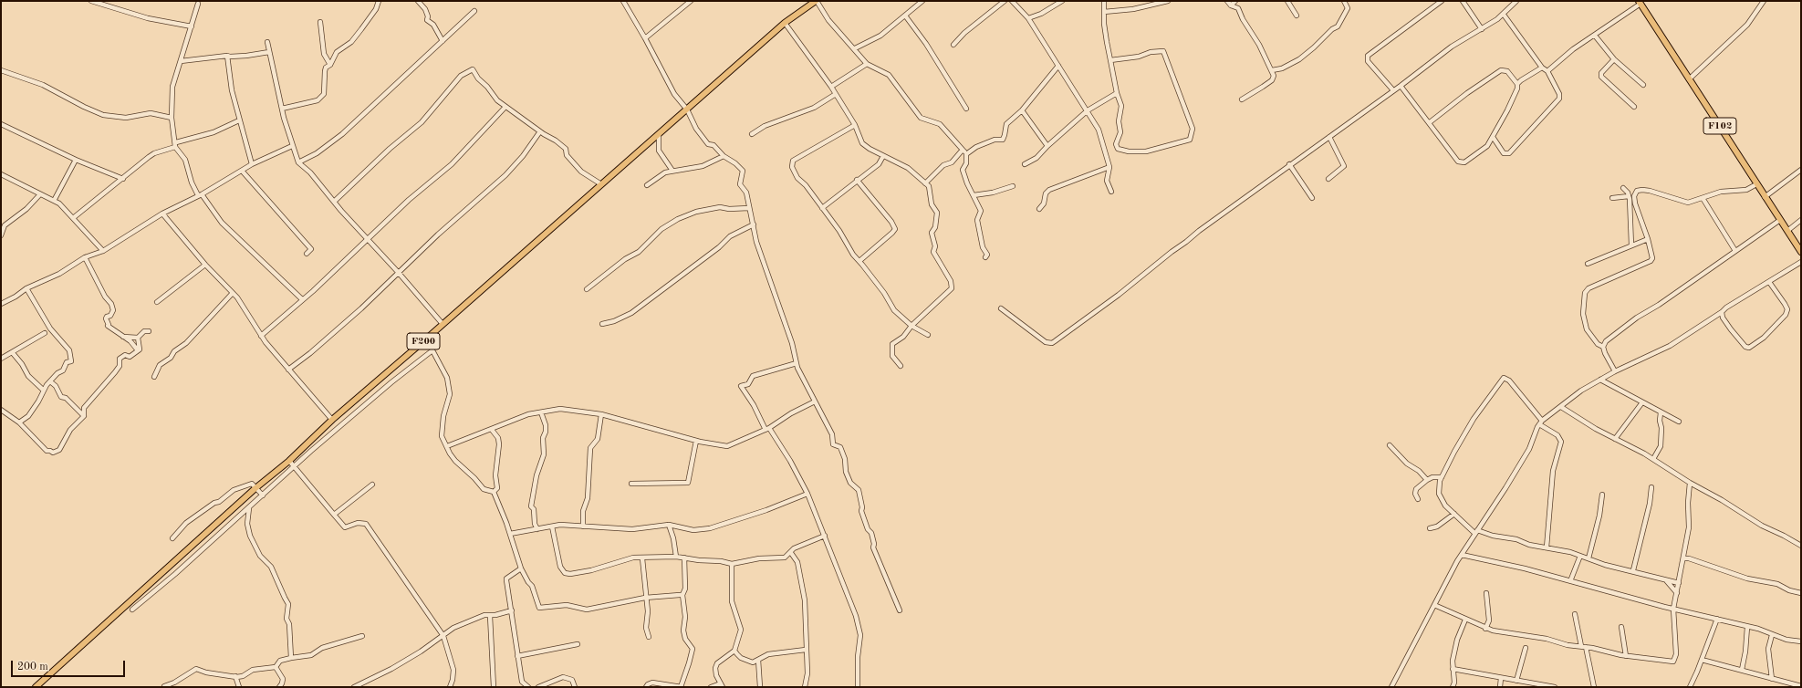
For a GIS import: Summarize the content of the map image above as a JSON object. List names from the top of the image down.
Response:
{
  "streets": {
    "main road": ["F102", "F200"]
  },
  "scale_bar": "200 m"
}
